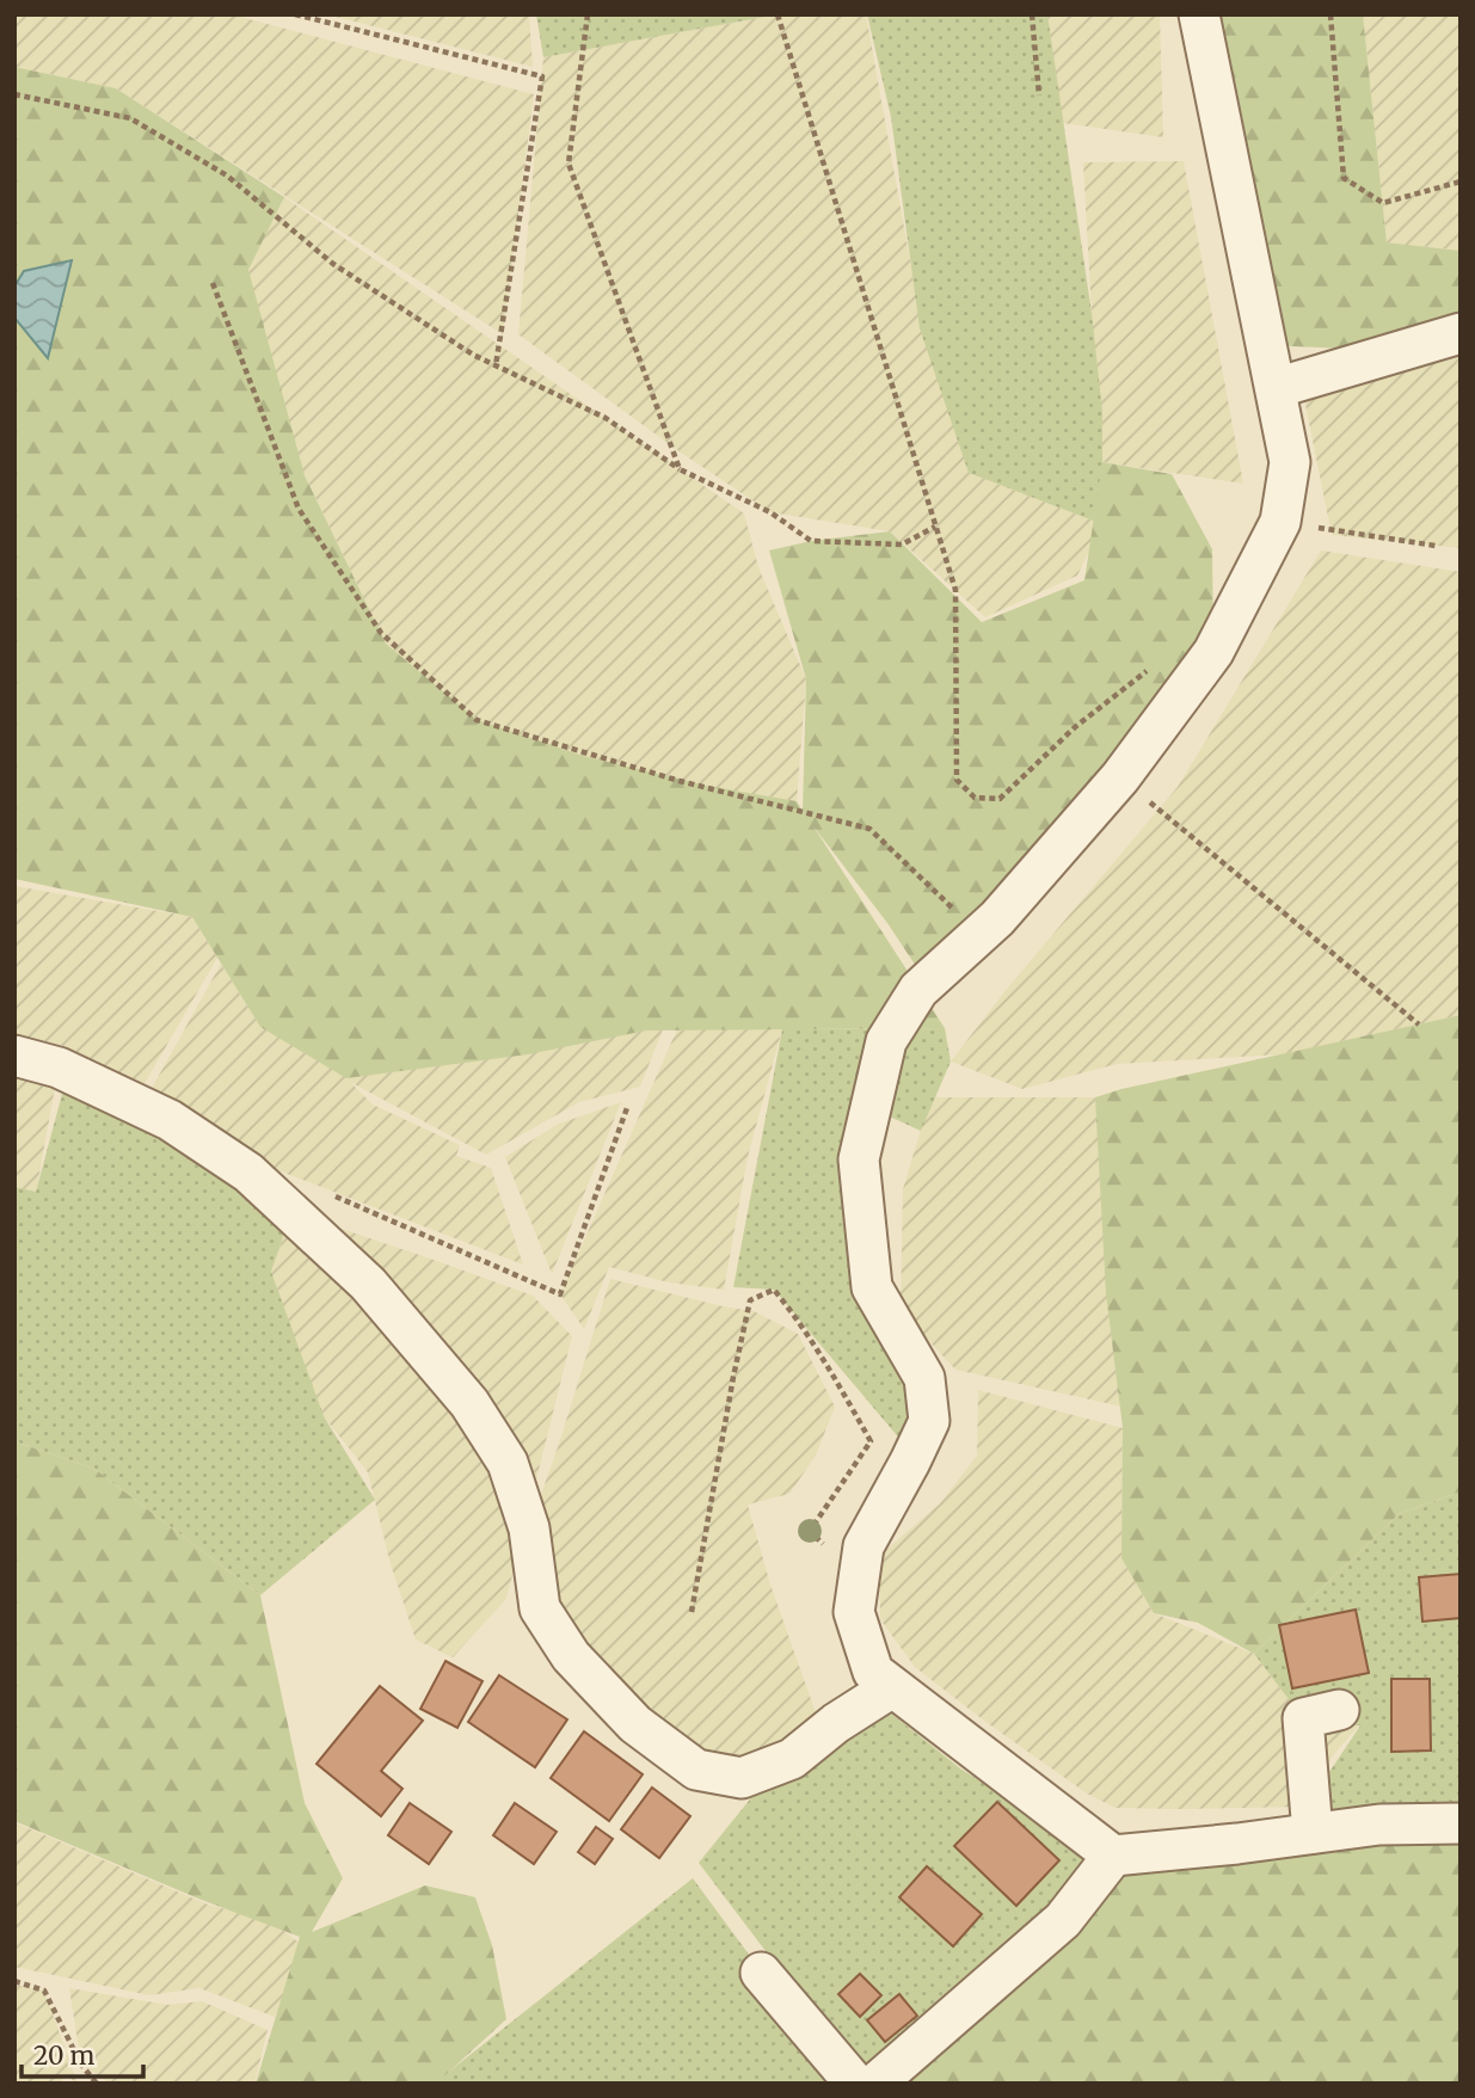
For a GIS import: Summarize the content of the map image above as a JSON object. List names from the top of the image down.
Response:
{
  "scale_bar": "20 m"
}
